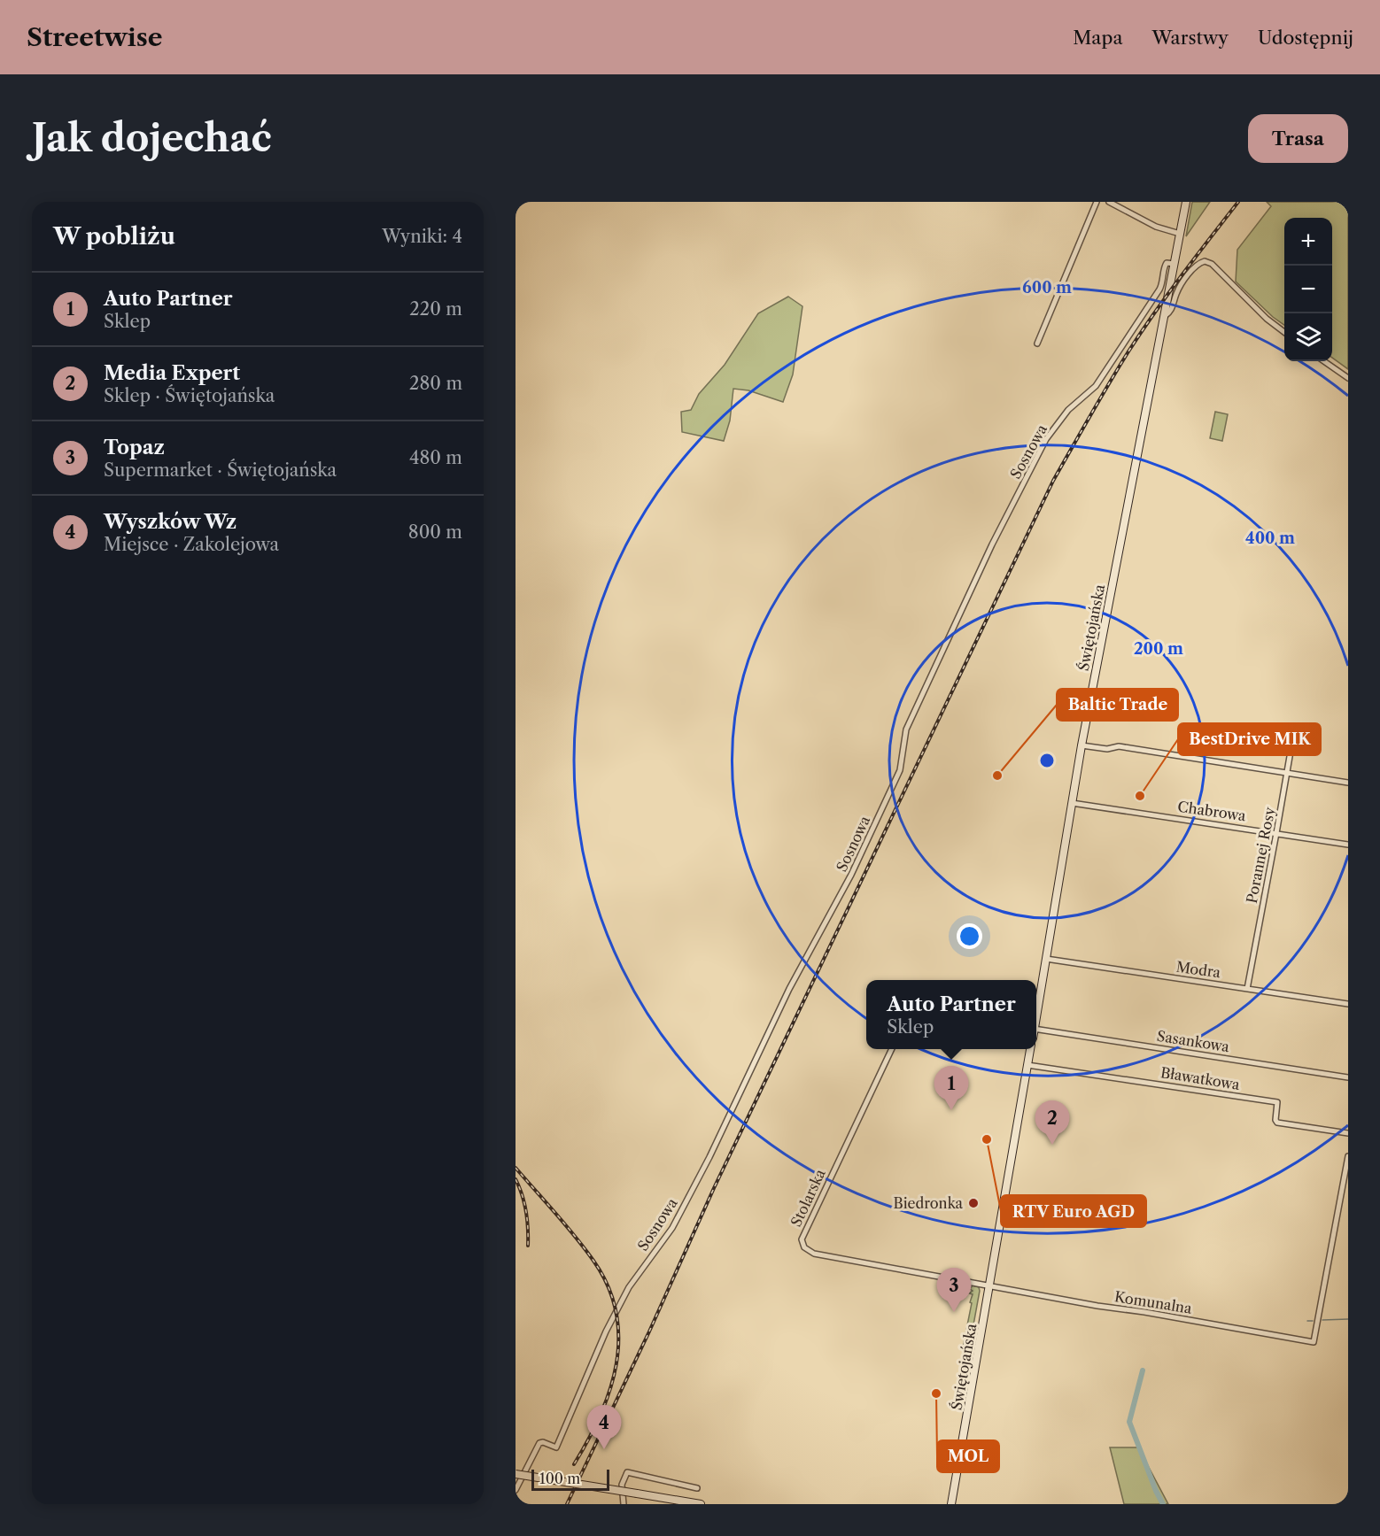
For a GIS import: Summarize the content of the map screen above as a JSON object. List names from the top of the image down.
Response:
{
  "streets": {
    "street": [
      "Sosnowa",
      "Świętojańska",
      "Chabrowa",
      "Porannej Rosy",
      "Modra",
      "Sasankowa",
      "Bławatkowa",
      "Stolarska",
      "Komunalna"
    ]
  },
  "crossings": [
    ["Sosnowa", "Świętojańska"],
    ["Świętojańska", "Chabrowa"],
    ["Świętojańska", "Modra"],
    ["Świętojańska", "Bławatkowa"],
    ["Świętojańska", "Stolarska"],
    ["Świętojańska", "Komunalna"],
    ["Chabrowa", "Porannej Rosy"],
    ["Porannej Rosy", "Modra"],
    ["Stolarska", "Komunalna"]
  ],
  "places": [
    "Baltic Trade",
    "BestDrive MIK",
    "RTV Euro AGD",
    "Biedronka",
    "MOL"
  ],
  "scale_bar": "100 m",
  "page": {
    "header": "Streetwise",
    "nav": ["Mapa", "Warstwy", "Udostępnij"],
    "buttons": "Trasa",
    "title": "Jak dojechać",
    "heading": ["W pobliżu", "Wyniki: 4"],
    "map_buttons": ["+", "−"],
    "list": [
      {
        "mark": "1",
        "name": "Auto Partner",
        "note": "Sklep",
        "value": "220 m"
      },
      {
        "mark": "2",
        "name": "Media Expert",
        "note": "Sklep · Świętojańska",
        "value": "280 m"
      },
      {
        "mark": "3",
        "name": "Topaz",
        "note": "Supermarket · Świętojańska",
        "value": "480 m"
      },
      {
        "mark": "4",
        "name": "Wyszków Wz",
        "note": "Miejsce · Zakolejowa",
        "value": "800 m"
      }
    ],
    "popup": ["Auto Partner", "Sklep"],
    "pins": [
      "1",
      "2",
      "3",
      "4"
    ],
    "scale": "100 m"
  },
  "rings": ["600 m", "400 m", "200 m"]
}
